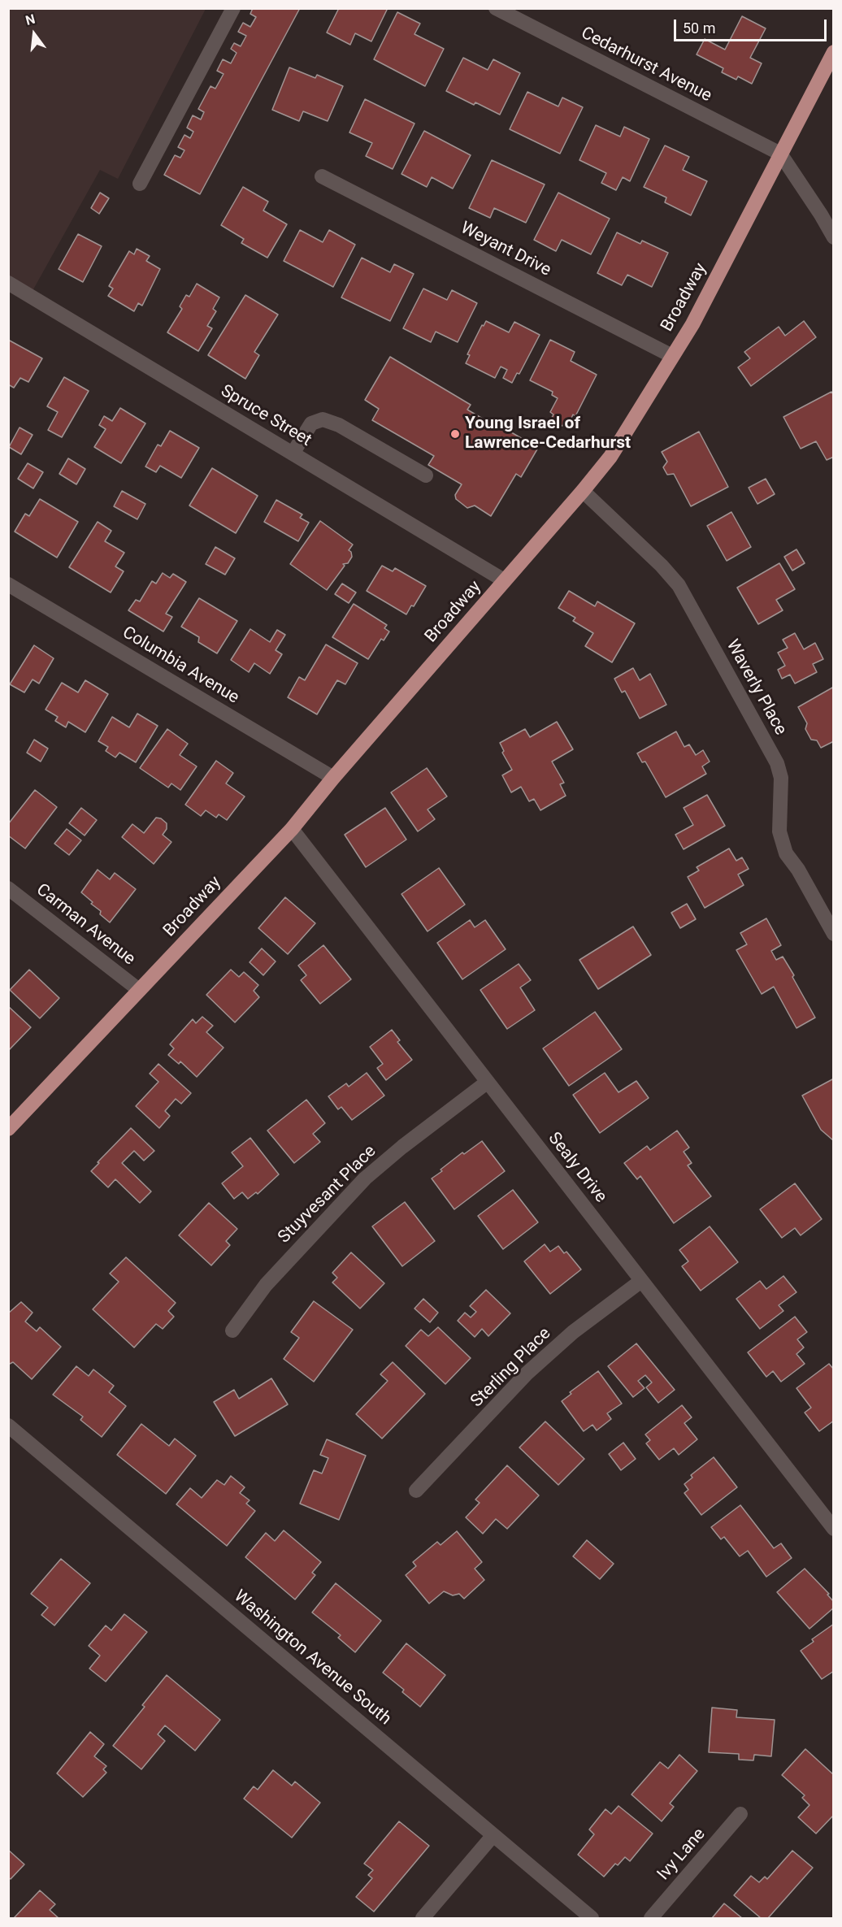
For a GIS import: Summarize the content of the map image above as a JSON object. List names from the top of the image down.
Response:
{
  "streets": {
    "main road": ["Broadway"],
    "street": [
      "Cedarhurst Avenue",
      "Weyant Drive",
      "Spruce Street",
      "Columbia Avenue",
      "Waverly Place",
      "Carman Avenue",
      "Sealy Drive",
      "Stuyvesant Place",
      "Sterling Place",
      "Washington Avenue South",
      "Ivy Lane"
    ]
  },
  "crossings": [
    ["Cedarhurst Avenue", "Broadway"],
    ["Weyant Drive", "Broadway"],
    ["Broadway", "Spruce Street"],
    ["Broadway", "Columbia Avenue"],
    ["Broadway", "Waverly Place"],
    ["Broadway", "Carman Avenue"],
    ["Broadway", "Sealy Drive"],
    ["Sealy Drive", "Stuyvesant Place"],
    ["Sealy Drive", "Sterling Place"]
  ],
  "places": ["Young Israel of Lawrence-Cedarhurst"],
  "scale_bar": "50 m",
  "north": "top"
}
